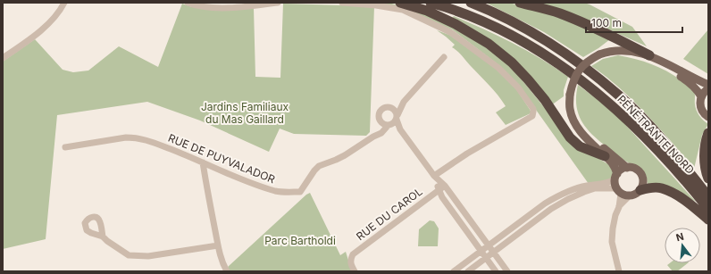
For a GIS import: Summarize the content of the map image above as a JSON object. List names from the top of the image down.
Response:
{
  "streets": {
    "highway": ["PÉNÉTRANTE NORD"],
    "street": ["RUE DE PUYVALADOR", "RUE DU CAROL"]
  },
  "crossings": [
    ["RUE DE PUYVALADOR", "RUE DU CAROL"]
  ],
  "parks": ["Jardins Familiaux du Mas Gaillard", "Parc Bartholdi"],
  "scale_bar": "100 m",
  "north": "top"
}
